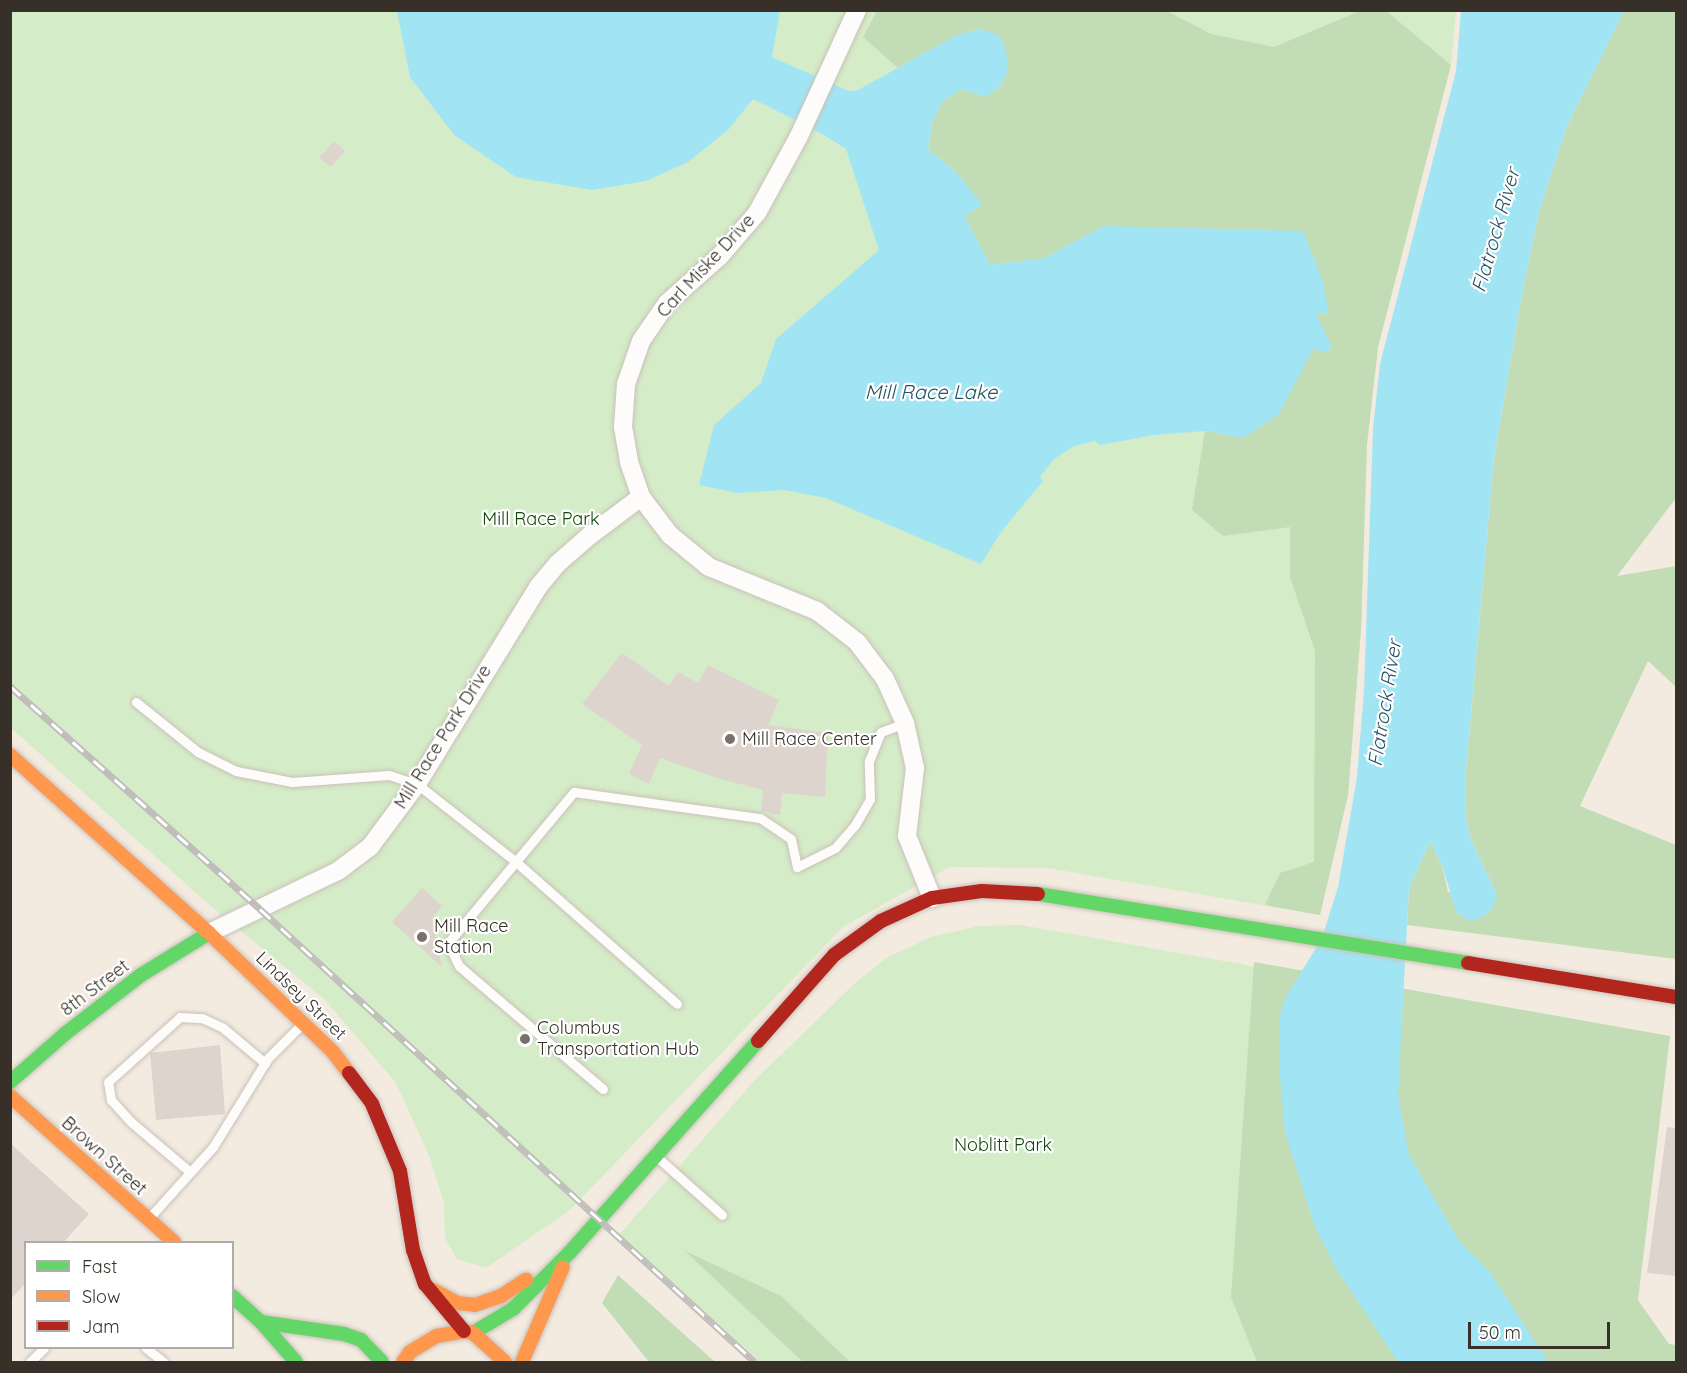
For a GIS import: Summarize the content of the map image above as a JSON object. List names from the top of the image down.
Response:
{
  "streets": {
    "main road": ["8th Street", "Lindsey Street", "Brown Street"],
    "street": ["Carl Miske Drive", "Mill Race Park Drive"]
  },
  "crossings": [
    ["Carl Miske Drive", "Mill Race Park Drive"],
    ["Mill Race Park Drive", "8th Street"],
    ["Mill Race Park Drive", "Lindsey Street"],
    ["8th Street", "Lindsey Street"]
  ],
  "water": ["Flatrock River", "Mill Race Lake"],
  "parks": ["Mill Race Park", "Noblitt Park"],
  "places": ["Mill Race Center", "Mill Race Station", "Columbus Transportation Hub"],
  "legend": ["Fast", "Slow", "Jam"],
  "scale_bar": "50 m"
}
